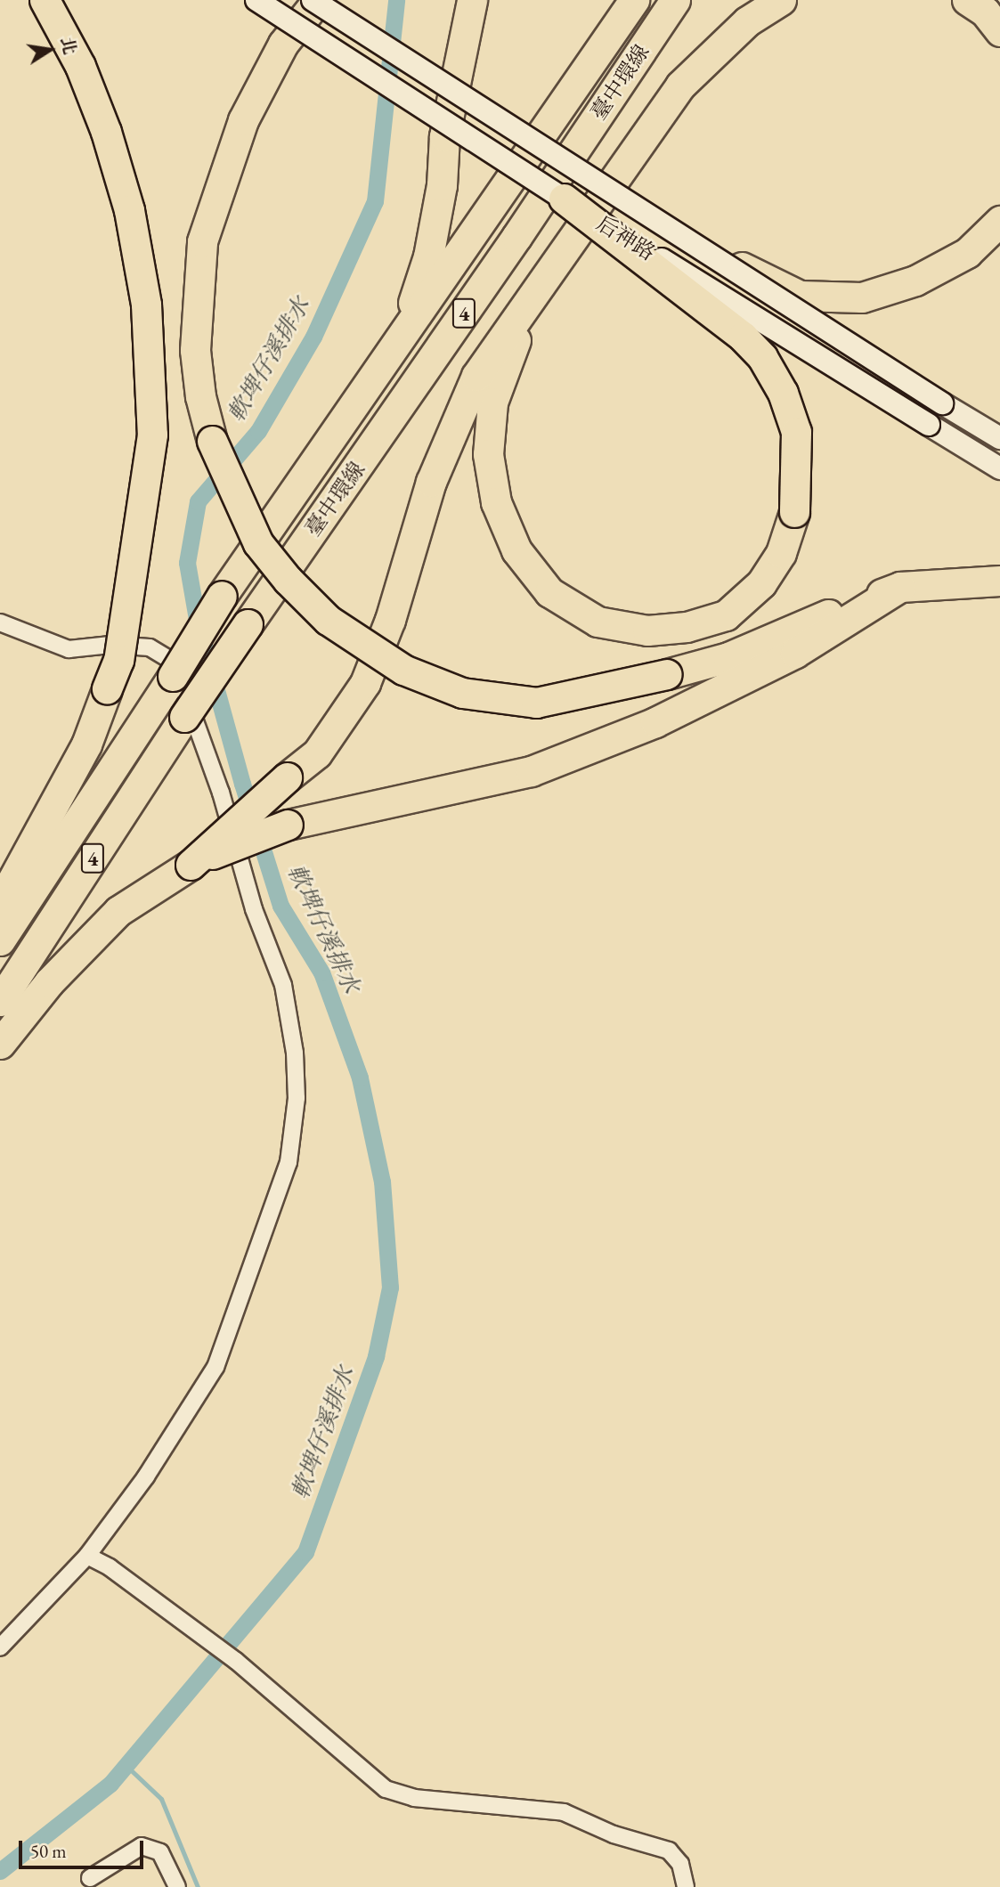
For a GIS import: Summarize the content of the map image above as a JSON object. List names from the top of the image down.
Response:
{
  "streets": {
    "highway": ["臺中環線", "4"],
    "street": ["后神路"]
  },
  "water": ["軟埤仔溪排水"],
  "scale_bar": "50 m",
  "north": "right"
}
